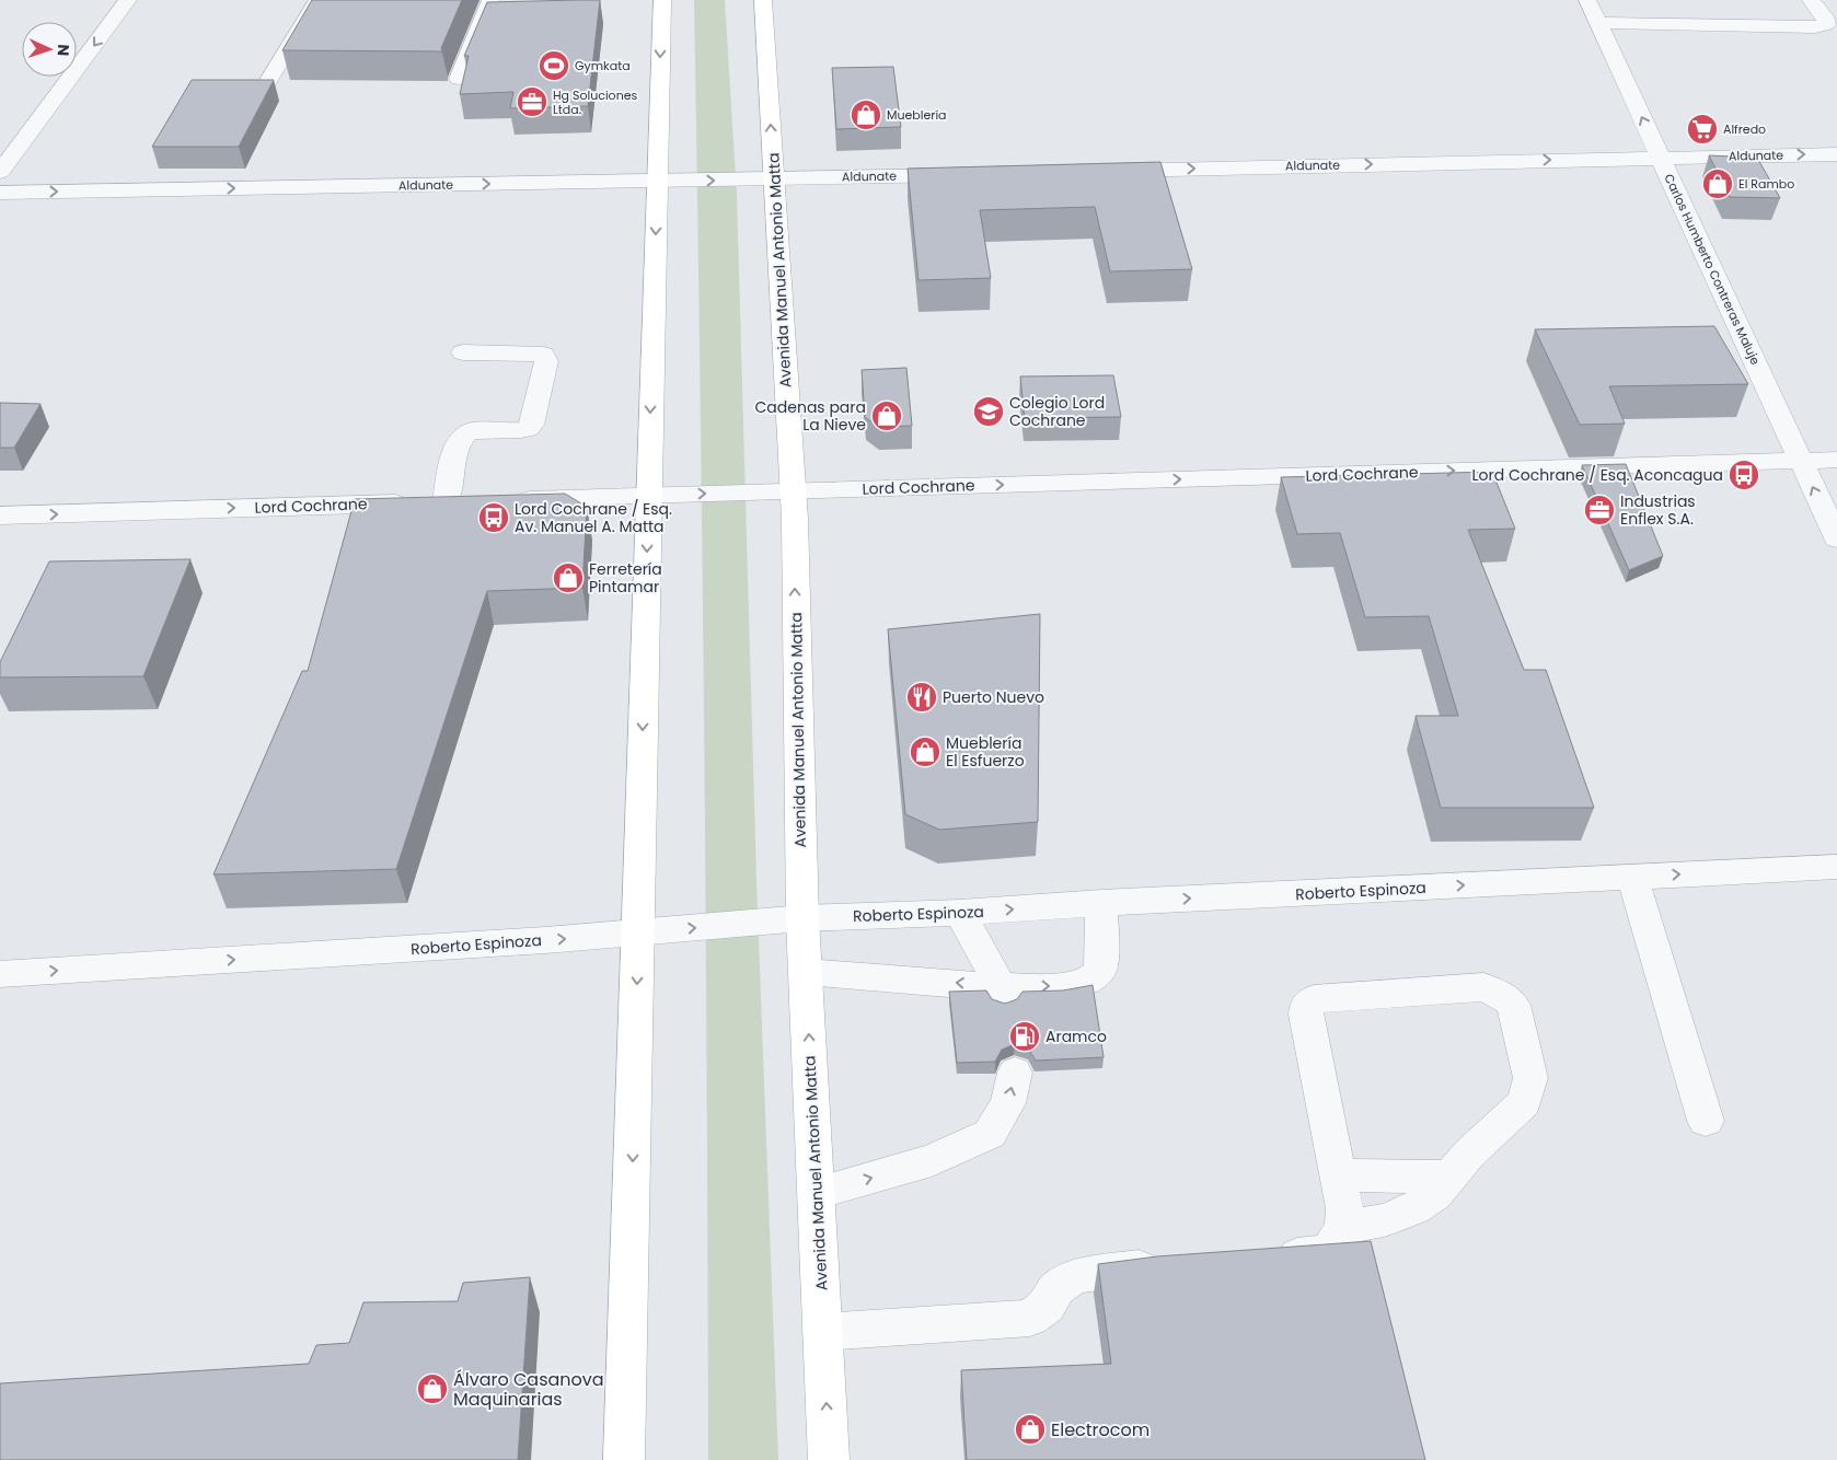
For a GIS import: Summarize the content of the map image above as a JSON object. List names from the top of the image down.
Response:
{
  "streets": {
    "main road": ["Avenida Manuel Antonio Matta"],
    "street": [
      "Aldunate",
      "Carlos Humberto Contreras Maluje",
      "Lord Cochrane",
      "Roberto Espinoza"
    ]
  },
  "crossings": [
    ["Aldunate", "Carlos Humberto Contreras Maluje"],
    ["Aldunate", "Avenida Manuel Antonio Matta"],
    ["Carlos Humberto Contreras Maluje", "Lord Cochrane"],
    ["Avenida Manuel Antonio Matta", "Lord Cochrane"],
    ["Avenida Manuel Antonio Matta", "Roberto Espinoza"]
  ],
  "one_way": [
    "Aldunate",
    "Carlos Humberto Contreras Maluje",
    "Lord Cochrane",
    "Roberto Espinoza"
  ],
  "places": {
    "sports": ["Gymkata"],
    "office": ["Hg Soluciones Ltda.", "Industrias Enflex S.A."],
    "shop": [
      "Mueblería",
      "El Rambo",
      "Cadenas para La Nieve",
      "Ferretería Pintamar",
      "Mueblería El Esfuerzo",
      "Álvaro Casanova Maquinarias",
      "Electrocom"
    ],
    "supermarket": ["Alfredo"],
    "school or university": ["Colegio Lord Cochrane"],
    "bus stop": ["Lord Cochrane / Esq. Aconcagua", "Lord Cochrane / Esq. Av. Manuel A. Matta"],
    "restaurant": ["Puerto Nuevo"],
    "fuel station": ["Aramco"]
  },
  "north": "right"
}
